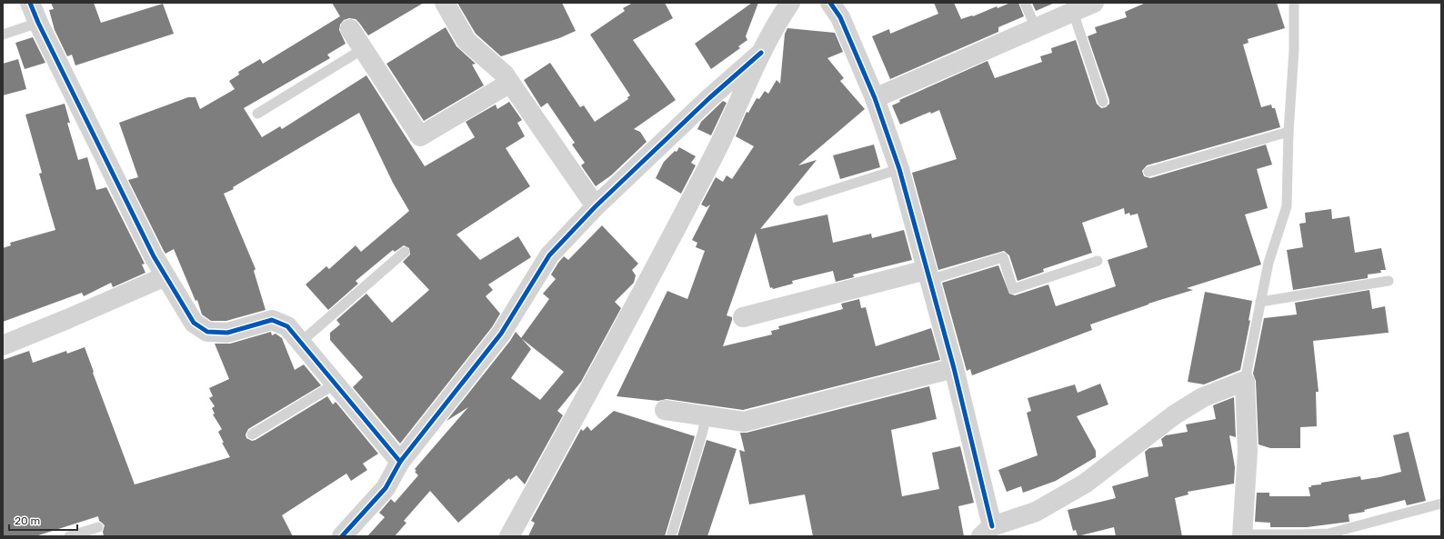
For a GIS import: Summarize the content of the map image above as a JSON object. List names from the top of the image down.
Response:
{
  "scale_bar": "20 m"
}
